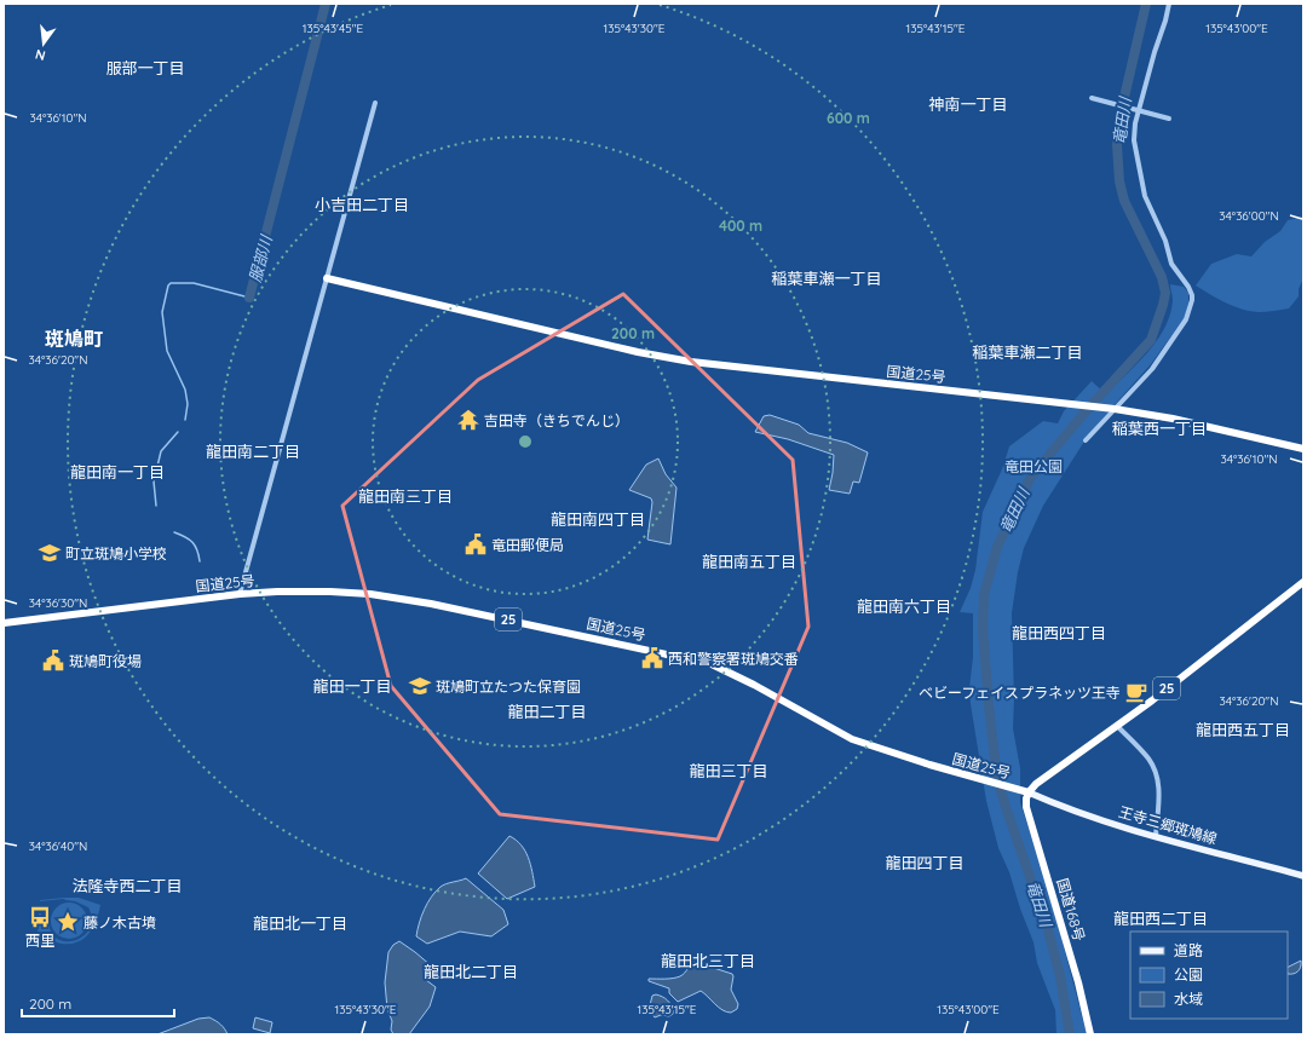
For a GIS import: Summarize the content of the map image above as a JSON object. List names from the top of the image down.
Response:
{
  "streets": {
    "highway": ["国道25号", "25", "国道168号"],
    "main road": ["王寺三郷斑鳩線"]
  },
  "crossings": [
    ["国道25号", "25"],
    ["国道25号", "王寺三郷斑鳩線"],
    ["国道25号", "国道168号"],
    ["25", "王寺三郷斑鳩線"],
    ["25", "国道168号"],
    ["王寺三郷斑鳩線", "国道168号"]
  ],
  "districts": [
    "服部一丁目",
    "神南一丁目",
    "小吉田二丁目",
    "稲葉車瀬一丁目",
    "斑鳩町",
    "稲葉車瀬二丁目",
    "稲葉西一丁目",
    "龍田南二丁目",
    "龍田南一丁目",
    "龍田南三丁目",
    "龍田南四丁目",
    "龍田南五丁目",
    "龍田南六丁目",
    "龍田西四丁目",
    "龍田一丁目",
    "龍田二丁目",
    "龍田西五丁目",
    "龍田三丁目",
    "龍田四丁目",
    "法隆寺西二丁目",
    "龍田西二丁目",
    "龍田北一丁目",
    "龍田北三丁目",
    "龍田北二丁目"
  ],
  "water": ["竜田川", "服部川"],
  "parks": ["竜田公園"],
  "places": {
    "temple": ["吉田寺（きちでんじ）"],
    "public building": ["竜田郵便局", "西和警察署斑鳩交番", "斑鳩町役場"],
    "school or university": ["町立斑鳩小学校", "斑鳩町立たつた保育園"],
    "cafe": ["ベビーフェイスプラネッツ王寺"],
    "bus stop": ["西里"],
    "place": ["藤ノ木古墳"]
  },
  "legend": ["道路", "公園", "水域"],
  "scale_bar": "200 m",
  "north": "bottom",
  "coordinates": [
    "135°43'45\"E",
    "135°43'30\"E",
    "135°43'15\"E",
    "135°43'00\"E",
    "34°36'10\"N",
    "34°36'00\"N",
    "34°36'20\"N",
    "34°36'30\"N",
    "34°36'40\"N"
  ],
  "rings": ["600 m", "400 m", "200 m"]
}
